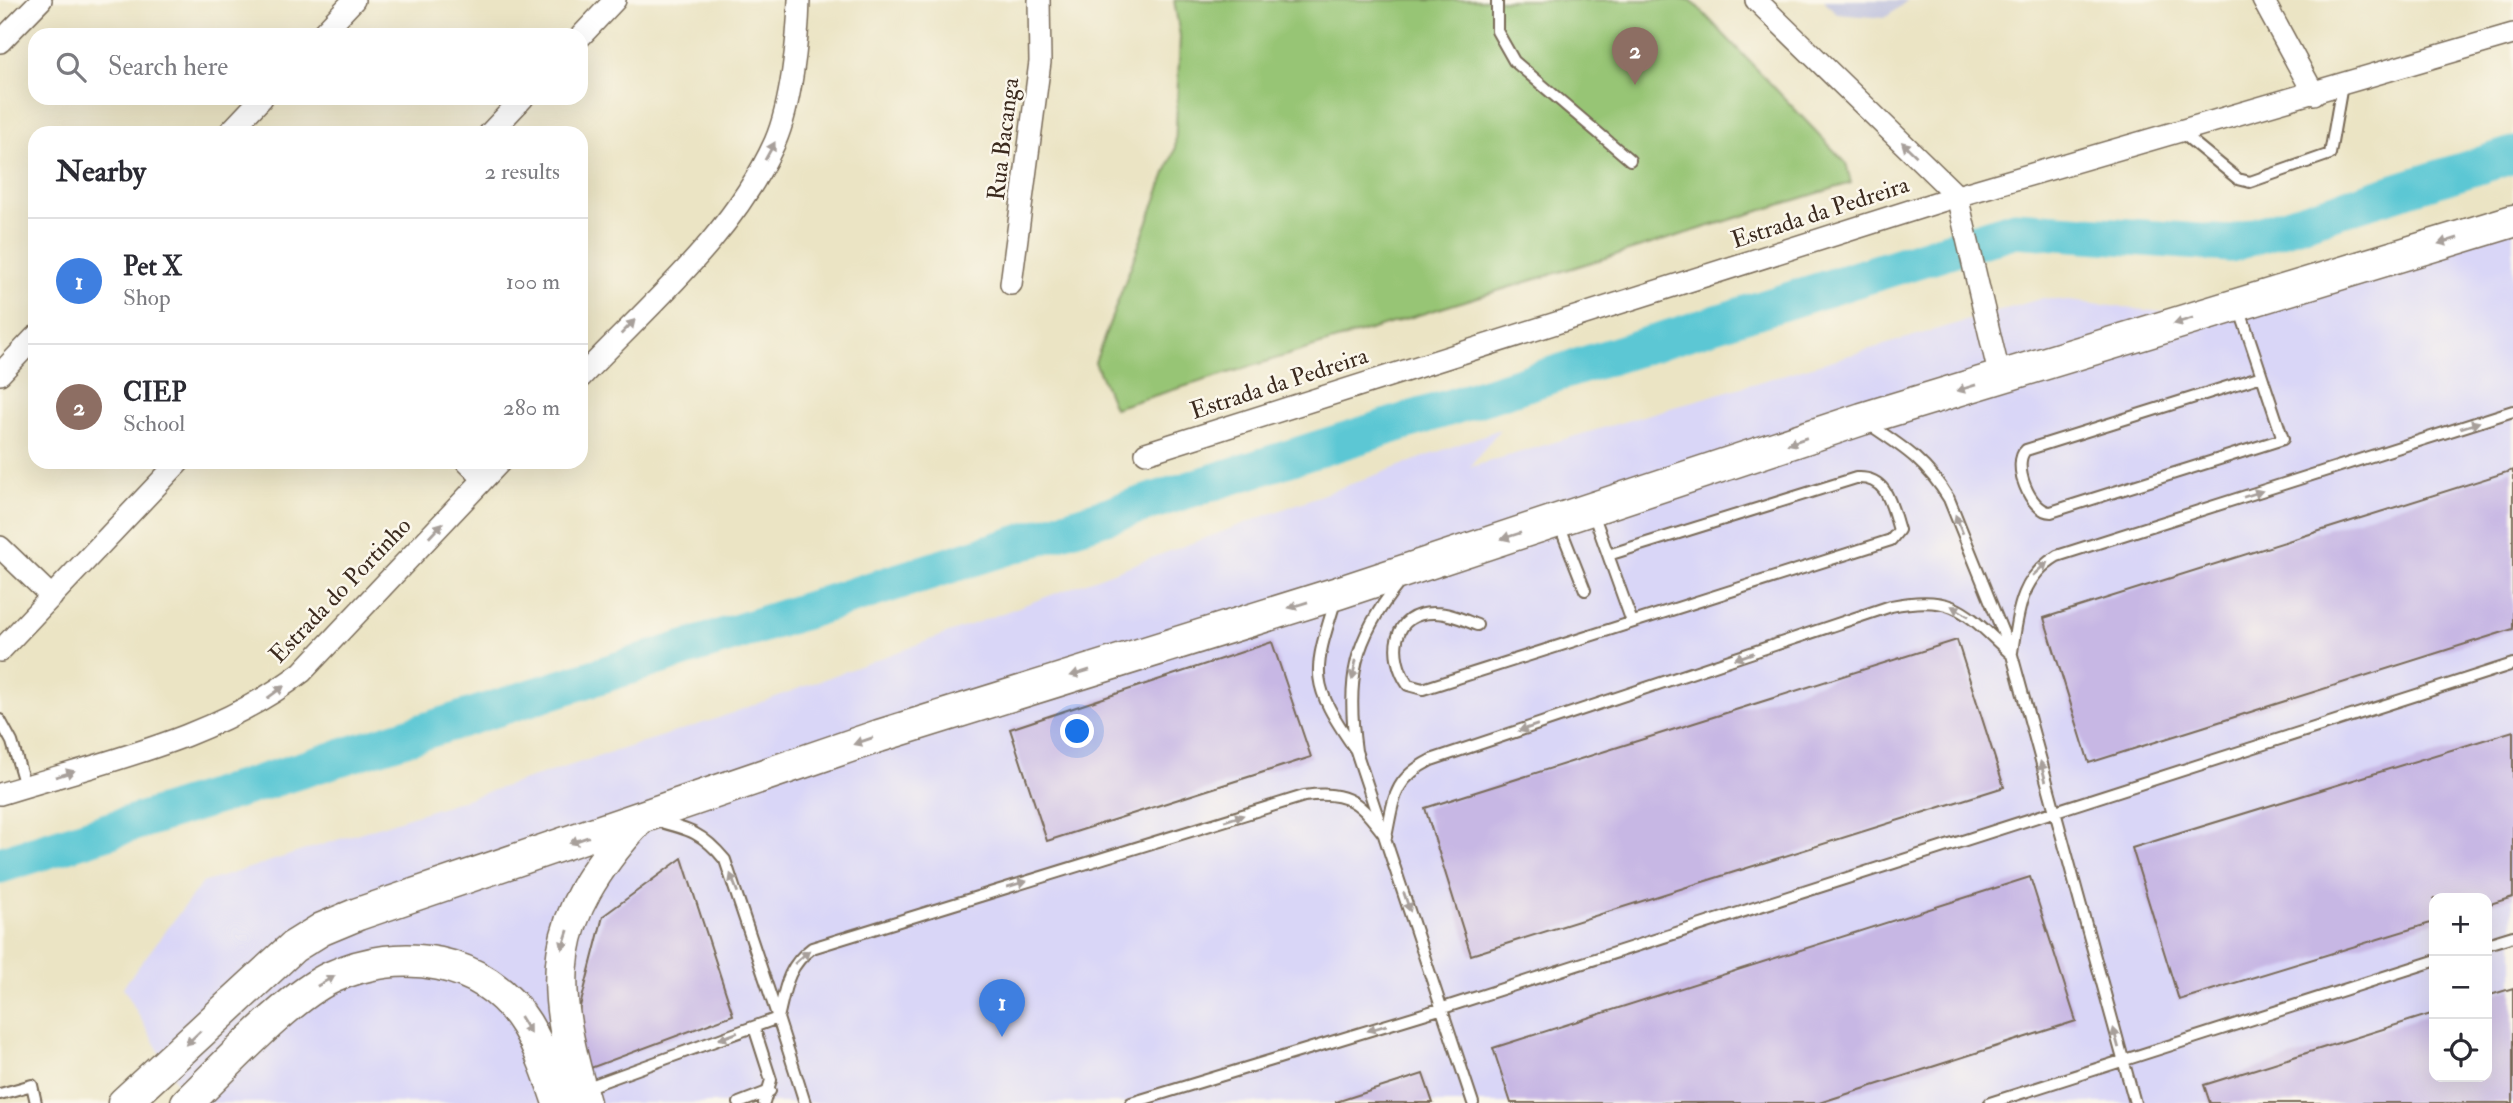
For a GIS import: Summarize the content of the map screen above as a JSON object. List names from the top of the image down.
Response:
{
  "streets": {
    "street": ["Rua Bacanga", "Estrada da Pedreira", "Estrada do Portinho"]
  },
  "one_way": ["Estrada do Portinho"],
  "page": {
    "pins": ["2", "1"],
    "search": "Search here",
    "heading": ["Nearby", "2 results"],
    "list": [
      {
        "mark": "1",
        "name": "Pet X",
        "note": "Shop",
        "value": "100 m"
      },
      {
        "mark": "2",
        "name": "CIEP",
        "note": "School",
        "value": "280 m"
      }
    ],
    "map_buttons": ["+", "−"]
  }
}
